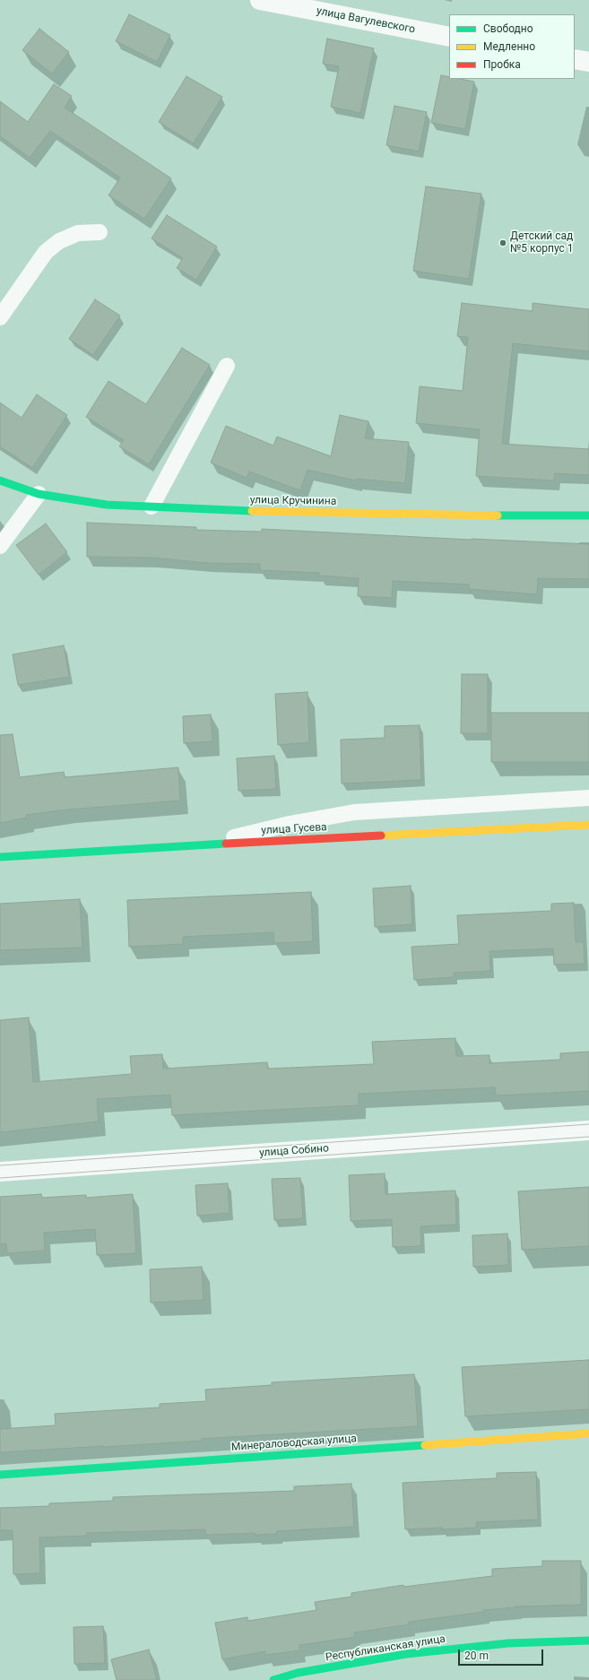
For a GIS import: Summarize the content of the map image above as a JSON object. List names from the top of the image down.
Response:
{
  "streets": {
    "street": [
      "улица Вагулевского",
      "улица Кручинина",
      "улица Гусева",
      "улица Собино",
      "Минераловодская улица",
      "Республиканская улица"
    ]
  },
  "places": ["Детский сад №5 корпус 1"],
  "legend": ["Свободно", "Медленно", "Пробка"],
  "scale_bar": "20 m"
}
